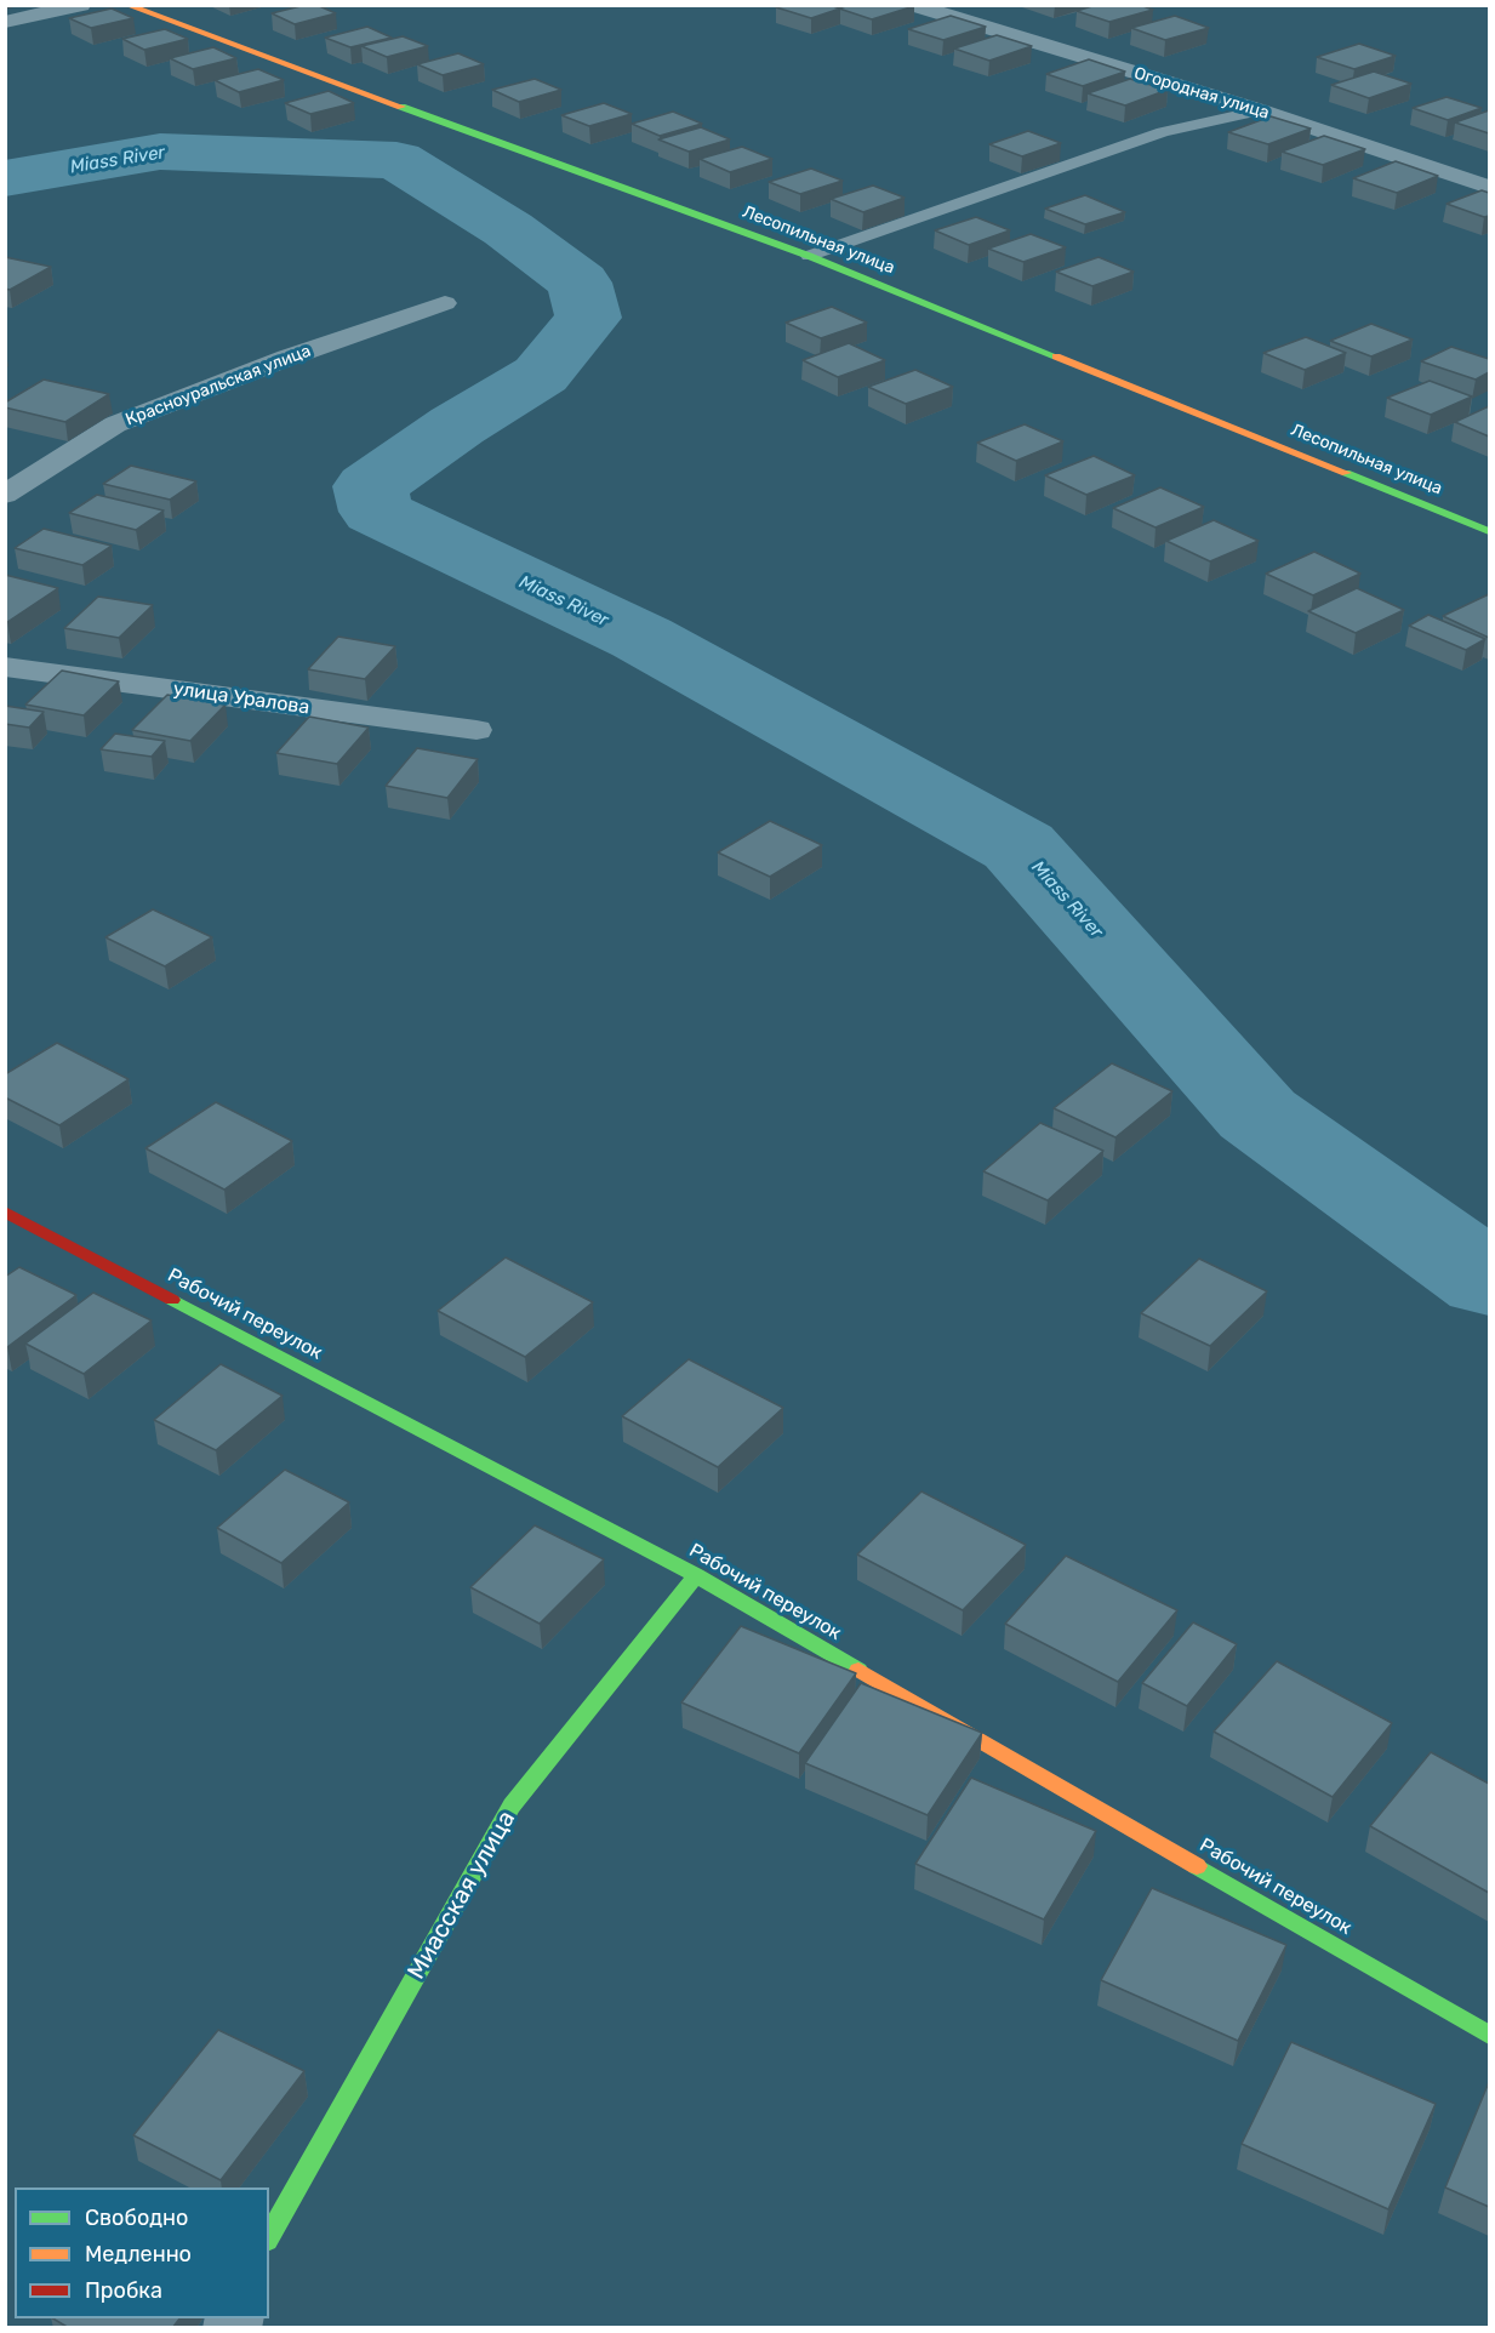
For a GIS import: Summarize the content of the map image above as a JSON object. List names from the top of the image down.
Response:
{
  "streets": {
    "street": [
      "Огородная улица",
      "Лесопильная улица",
      "Красноуральская улица",
      "улица Уралова",
      "Рабочий переулок",
      "Миасская улица"
    ]
  },
  "crossings": [
    ["Рабочий переулок", "Миасская улица"]
  ],
  "water": ["Miass River"],
  "legend": ["Свободно", "Медленно", "Пробка"]
}
